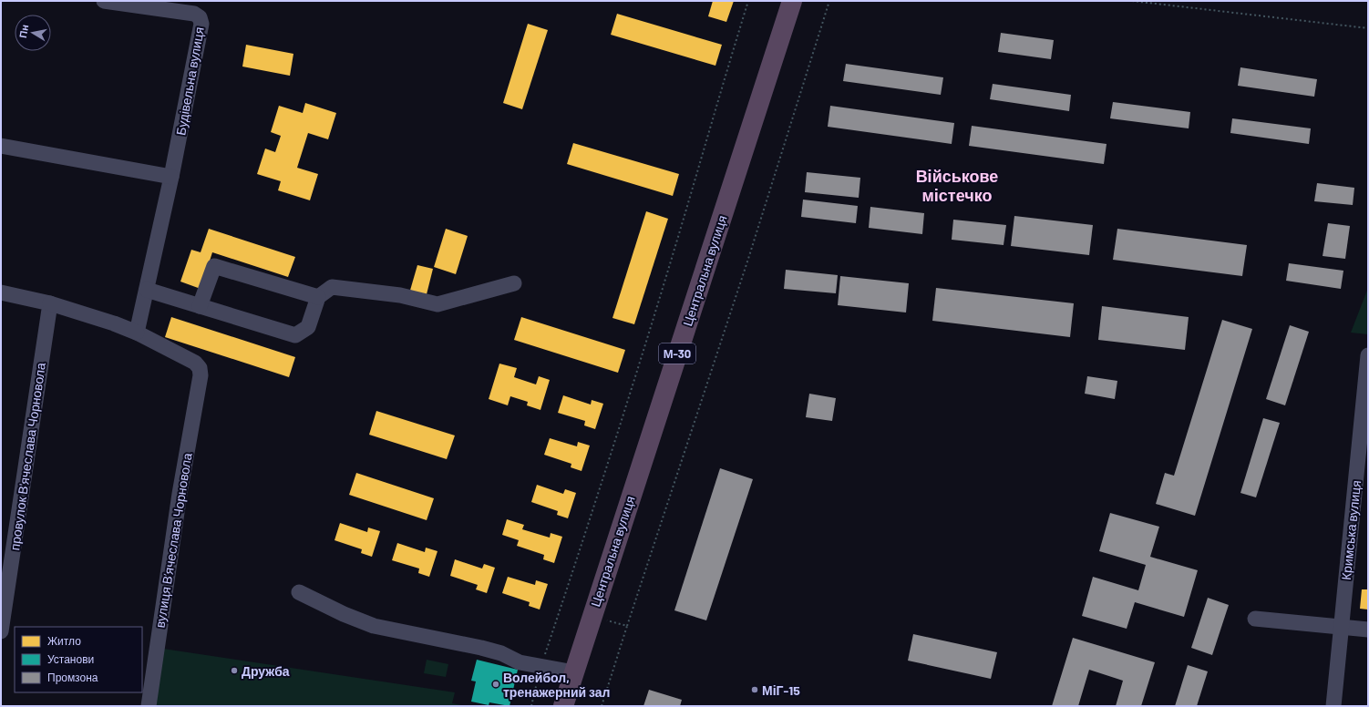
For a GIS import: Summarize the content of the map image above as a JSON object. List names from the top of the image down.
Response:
{
  "streets": {
    "highway": ["Центральна вулиця", "М-30"],
    "street": [
      "Будівельна вулиця",
      "провулок В'ячеслава Чорновола",
      "Кримська вулиця",
      "вулиця Вʼячеслава Чорновола"
    ]
  },
  "crossings": [
    ["Будівельна вулиця", "вулиця Вʼячеслава Чорновола"]
  ],
  "districts": ["Військове містечко"],
  "places": ["Дружба", "Волейбол, тренажерний зал", "МіГ-15"],
  "legend": ["Житло", "Установи", "Промзона"],
  "north": "left"
}
